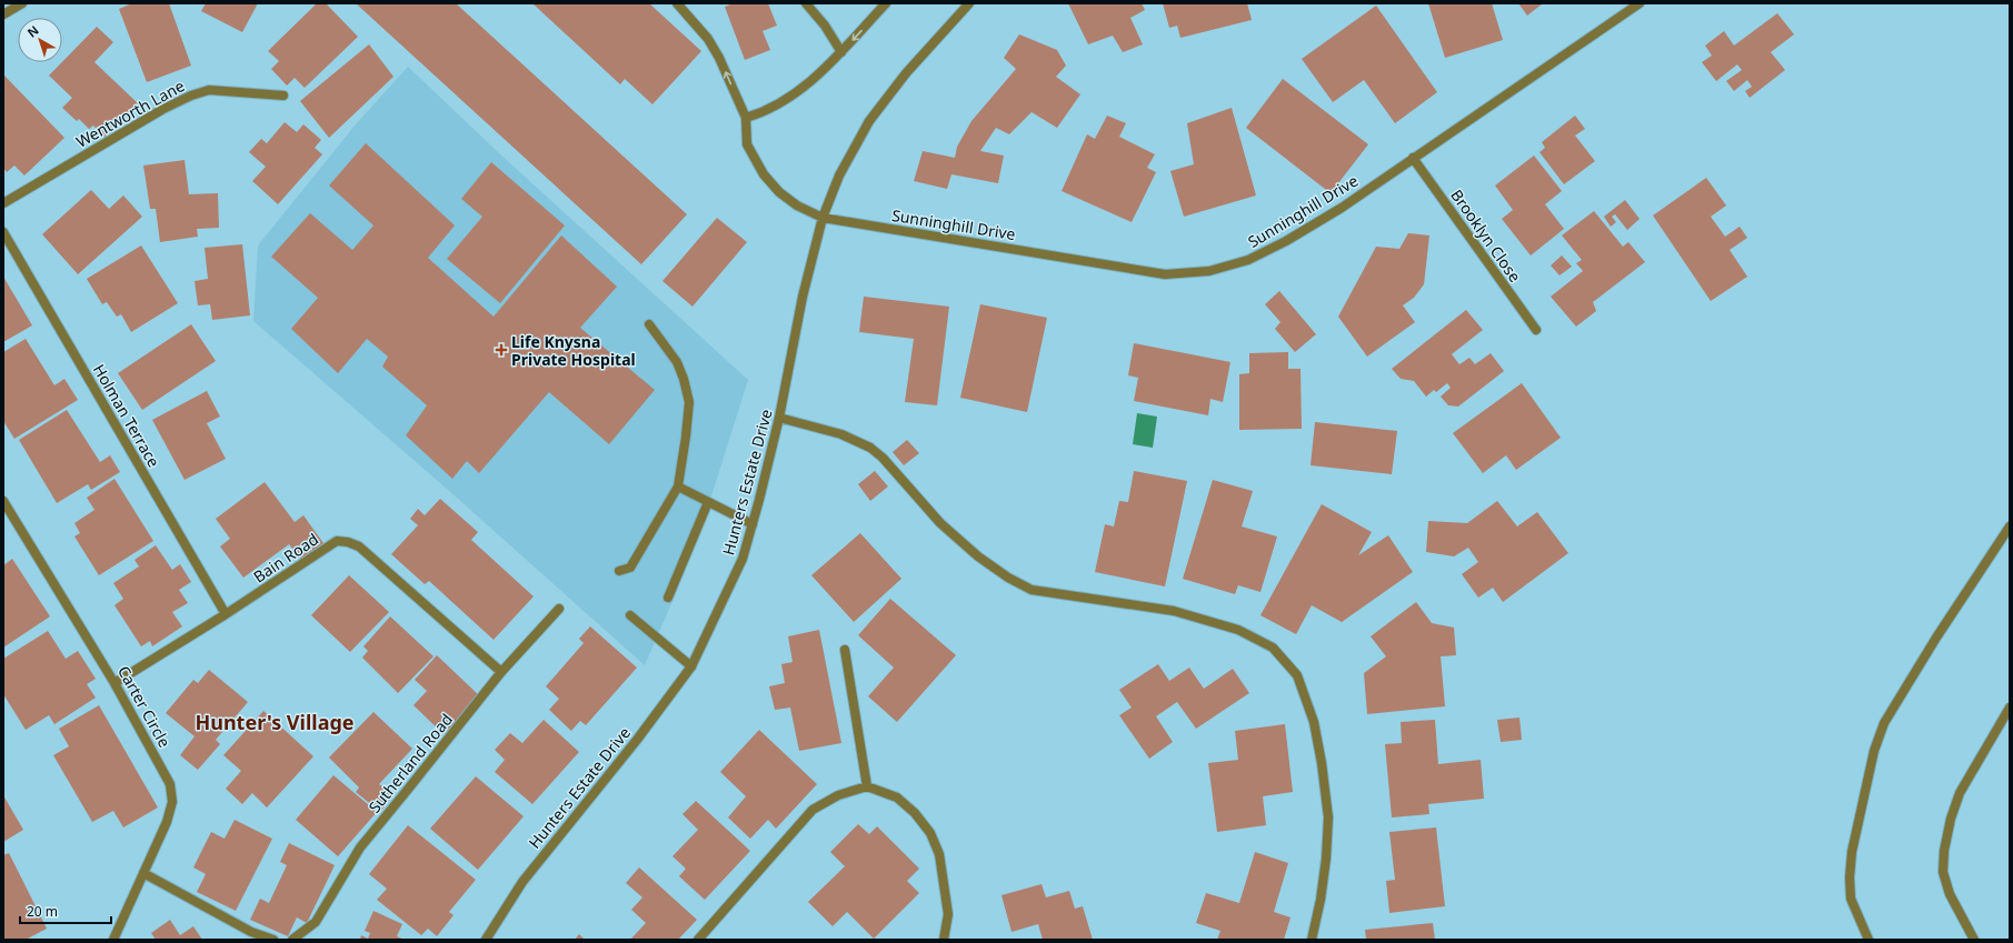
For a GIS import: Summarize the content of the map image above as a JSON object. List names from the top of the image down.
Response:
{
  "streets": {
    "street": [
      "Wentworth Lane",
      "Sunninghill Drive",
      "Brooklyn Close",
      "Holman Terrace",
      "Hunters Estate Drive",
      "Bain Road",
      "Carter Circle",
      "Sutherland Road"
    ]
  },
  "crossings": [
    ["Sunninghill Drive", "Brooklyn Close"],
    ["Sunninghill Drive", "Hunters Estate Drive"],
    ["Holman Terrace", "Bain Road"],
    ["Bain Road", "Carter Circle"],
    ["Bain Road", "Sutherland Road"]
  ],
  "districts": ["Hunter's Village"],
  "places": {
    "health": ["Life Knysna Private Hospital"]
  },
  "scale_bar": "20 m",
  "north": "top left"
}
